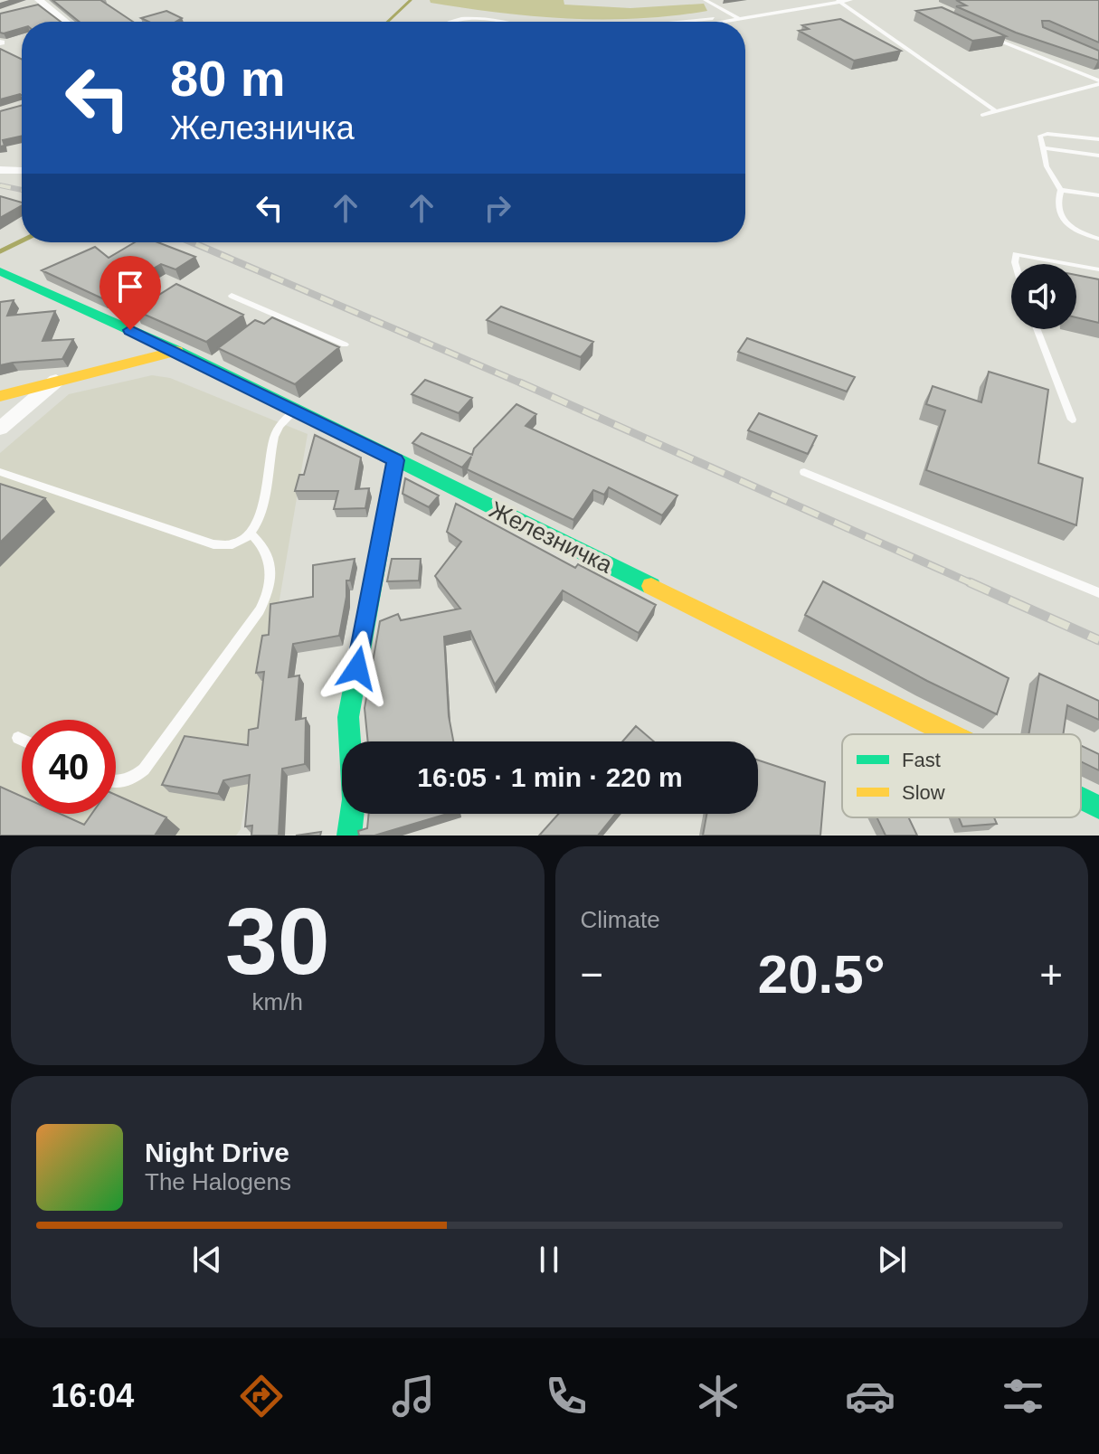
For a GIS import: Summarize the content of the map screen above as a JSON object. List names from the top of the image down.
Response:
{
  "streets": {
    "street": ["Железничка"]
  },
  "legend": ["Fast", "Slow"],
  "page": {
    "turn": ["80 m", "Железничка"],
    "limit": "40",
    "trip": "16:05 · 1 min · 220 m",
    "tile": [
      ["30", "km/h"],
      "Climate"
    ],
    "heat": ["−", "20.5°", "+"],
    "song": ["Night Drive", "The Halogens"],
    "tabs": "16:04"
  }
}
